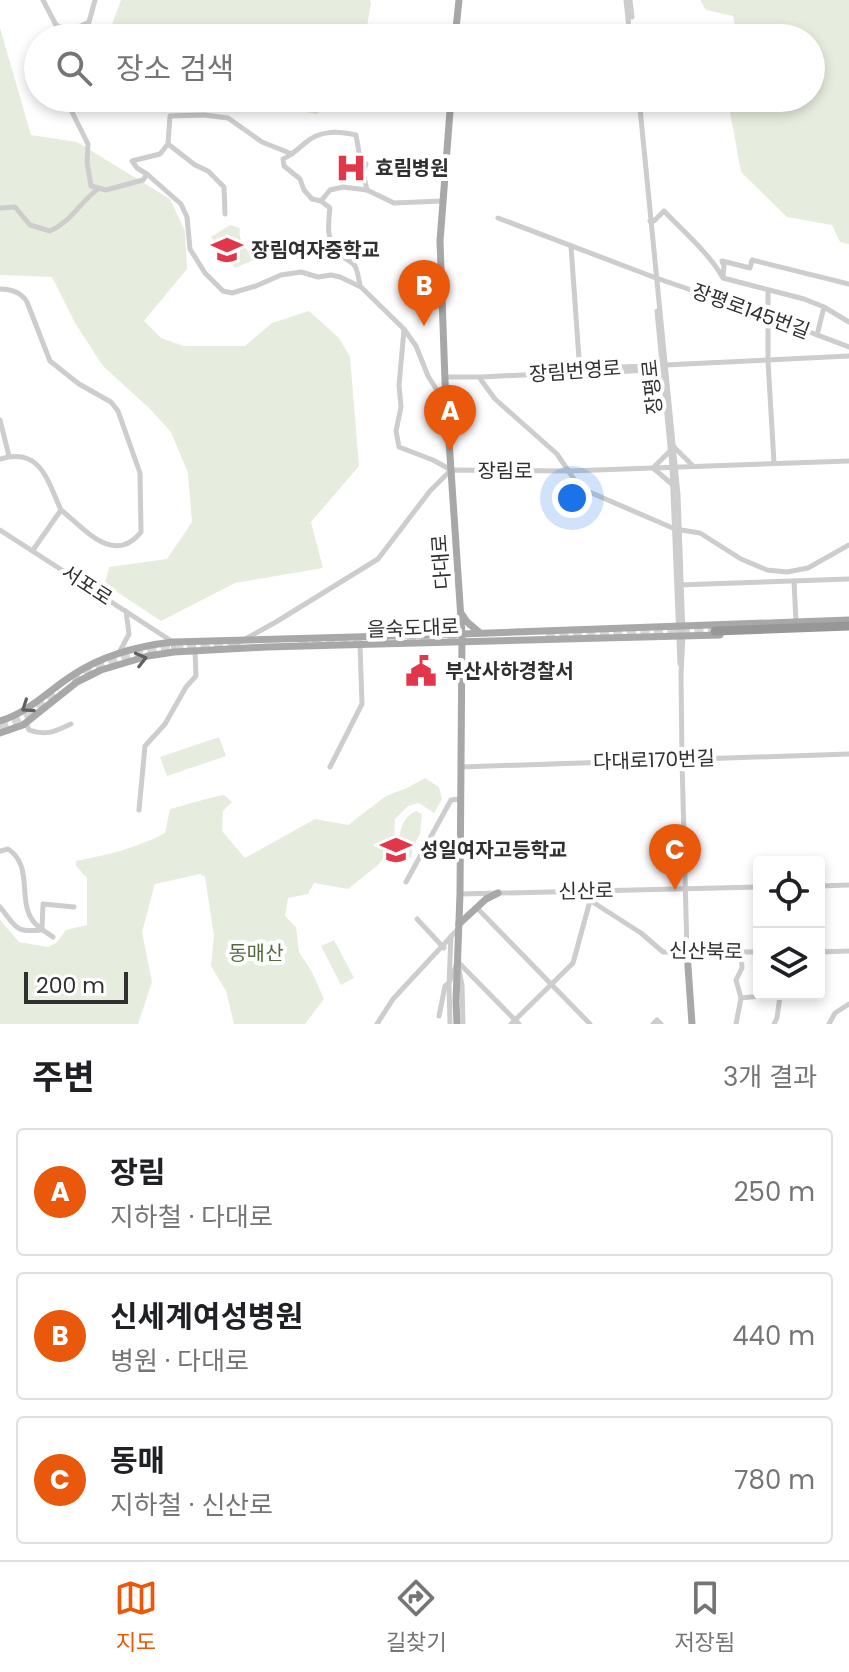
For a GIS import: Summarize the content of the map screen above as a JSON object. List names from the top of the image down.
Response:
{
  "streets": {
    "main road": ["장평로", "다대로", "을숙도대로"],
    "street": [
      "장평로145번길",
      "장림번영로",
      "장림로",
      "서포로",
      "다대로170번길",
      "신산로",
      "신산북로"
    ]
  },
  "crossings": [
    ["장평로145번길", "장평로"],
    ["장림번영로", "장평로"],
    ["장림번영로", "다대로"],
    ["장평로", "장림로"],
    ["장평로", "을숙도대로"],
    ["장평로", "다대로170번길"],
    ["장평로", "신산로"],
    ["장평로", "신산북로"],
    ["장림로", "다대로"],
    ["장림로", "을숙도대로"],
    ["다대로", "을숙도대로"],
    ["다대로", "다대로170번길"],
    ["다대로", "신산로"],
    ["서포로", "을숙도대로"],
    ["신산로", "신산북로"]
  ],
  "parks": ["동매산"],
  "places": {
    "hospital": ["효림병원"],
    "school or university": ["장림여자중학교", "성일여자고등학교"],
    "public building": ["부산사하경찰서"]
  },
  "scale_bar": "200 m",
  "page": {
    "search": "장소 검색",
    "pins": ["B", "A", "C"],
    "scale": "200 m",
    "heading": ["주변", "3개 결과"],
    "list": [
      {
        "mark": "A",
        "name": "장림",
        "note": "지하철 · 다대로",
        "value": "250 m"
      },
      {
        "mark": "B",
        "name": "신세계여성병원",
        "note": "병원 · 다대로",
        "value": "440 m"
      },
      {
        "mark": "C",
        "name": "동매",
        "note": "지하철 · 신산로",
        "value": "780 m"
      }
    ],
    "nav": ["지도", "길찾기", "저장됨"]
  }
}
